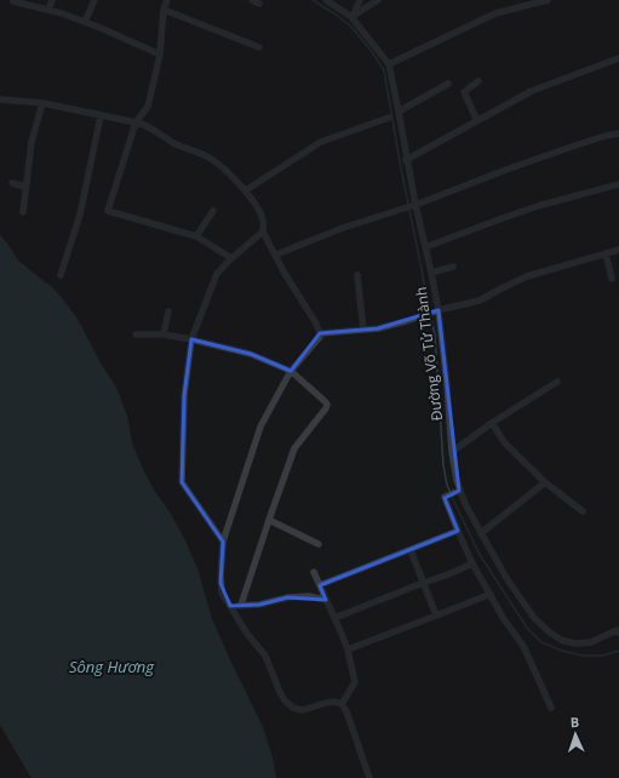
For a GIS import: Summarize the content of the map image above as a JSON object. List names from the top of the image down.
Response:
{
  "streets": {
    "street": ["Đường Võ Tử Thành"]
  },
  "water": ["Sông Hương"],
  "north": "top"
}
